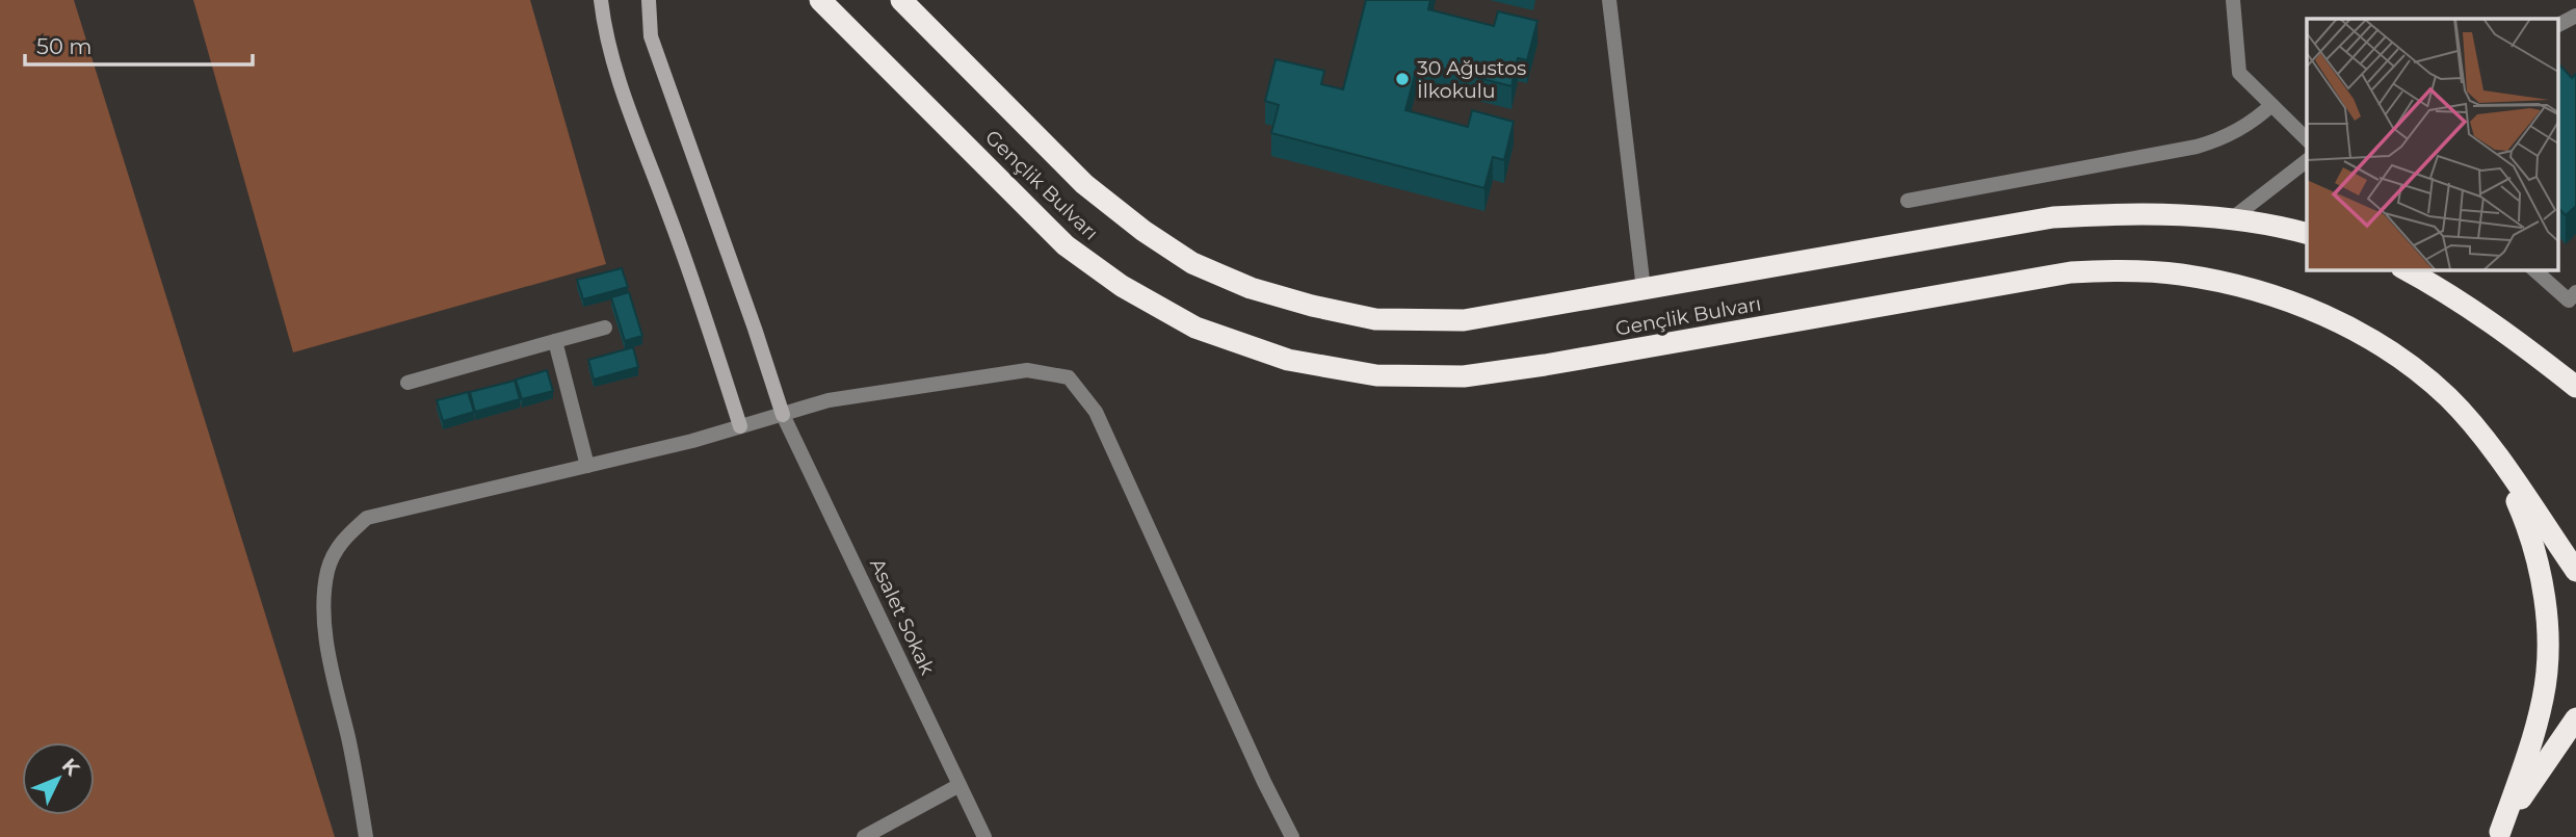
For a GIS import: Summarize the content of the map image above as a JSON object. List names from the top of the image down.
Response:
{
  "streets": {
    "highway": ["Gençlik Bulvarı"],
    "street": ["Asalet Sokak"]
  },
  "places": ["30 Ağustos İlkokulu"],
  "scale_bar": "50 m",
  "north": "top right"
}
